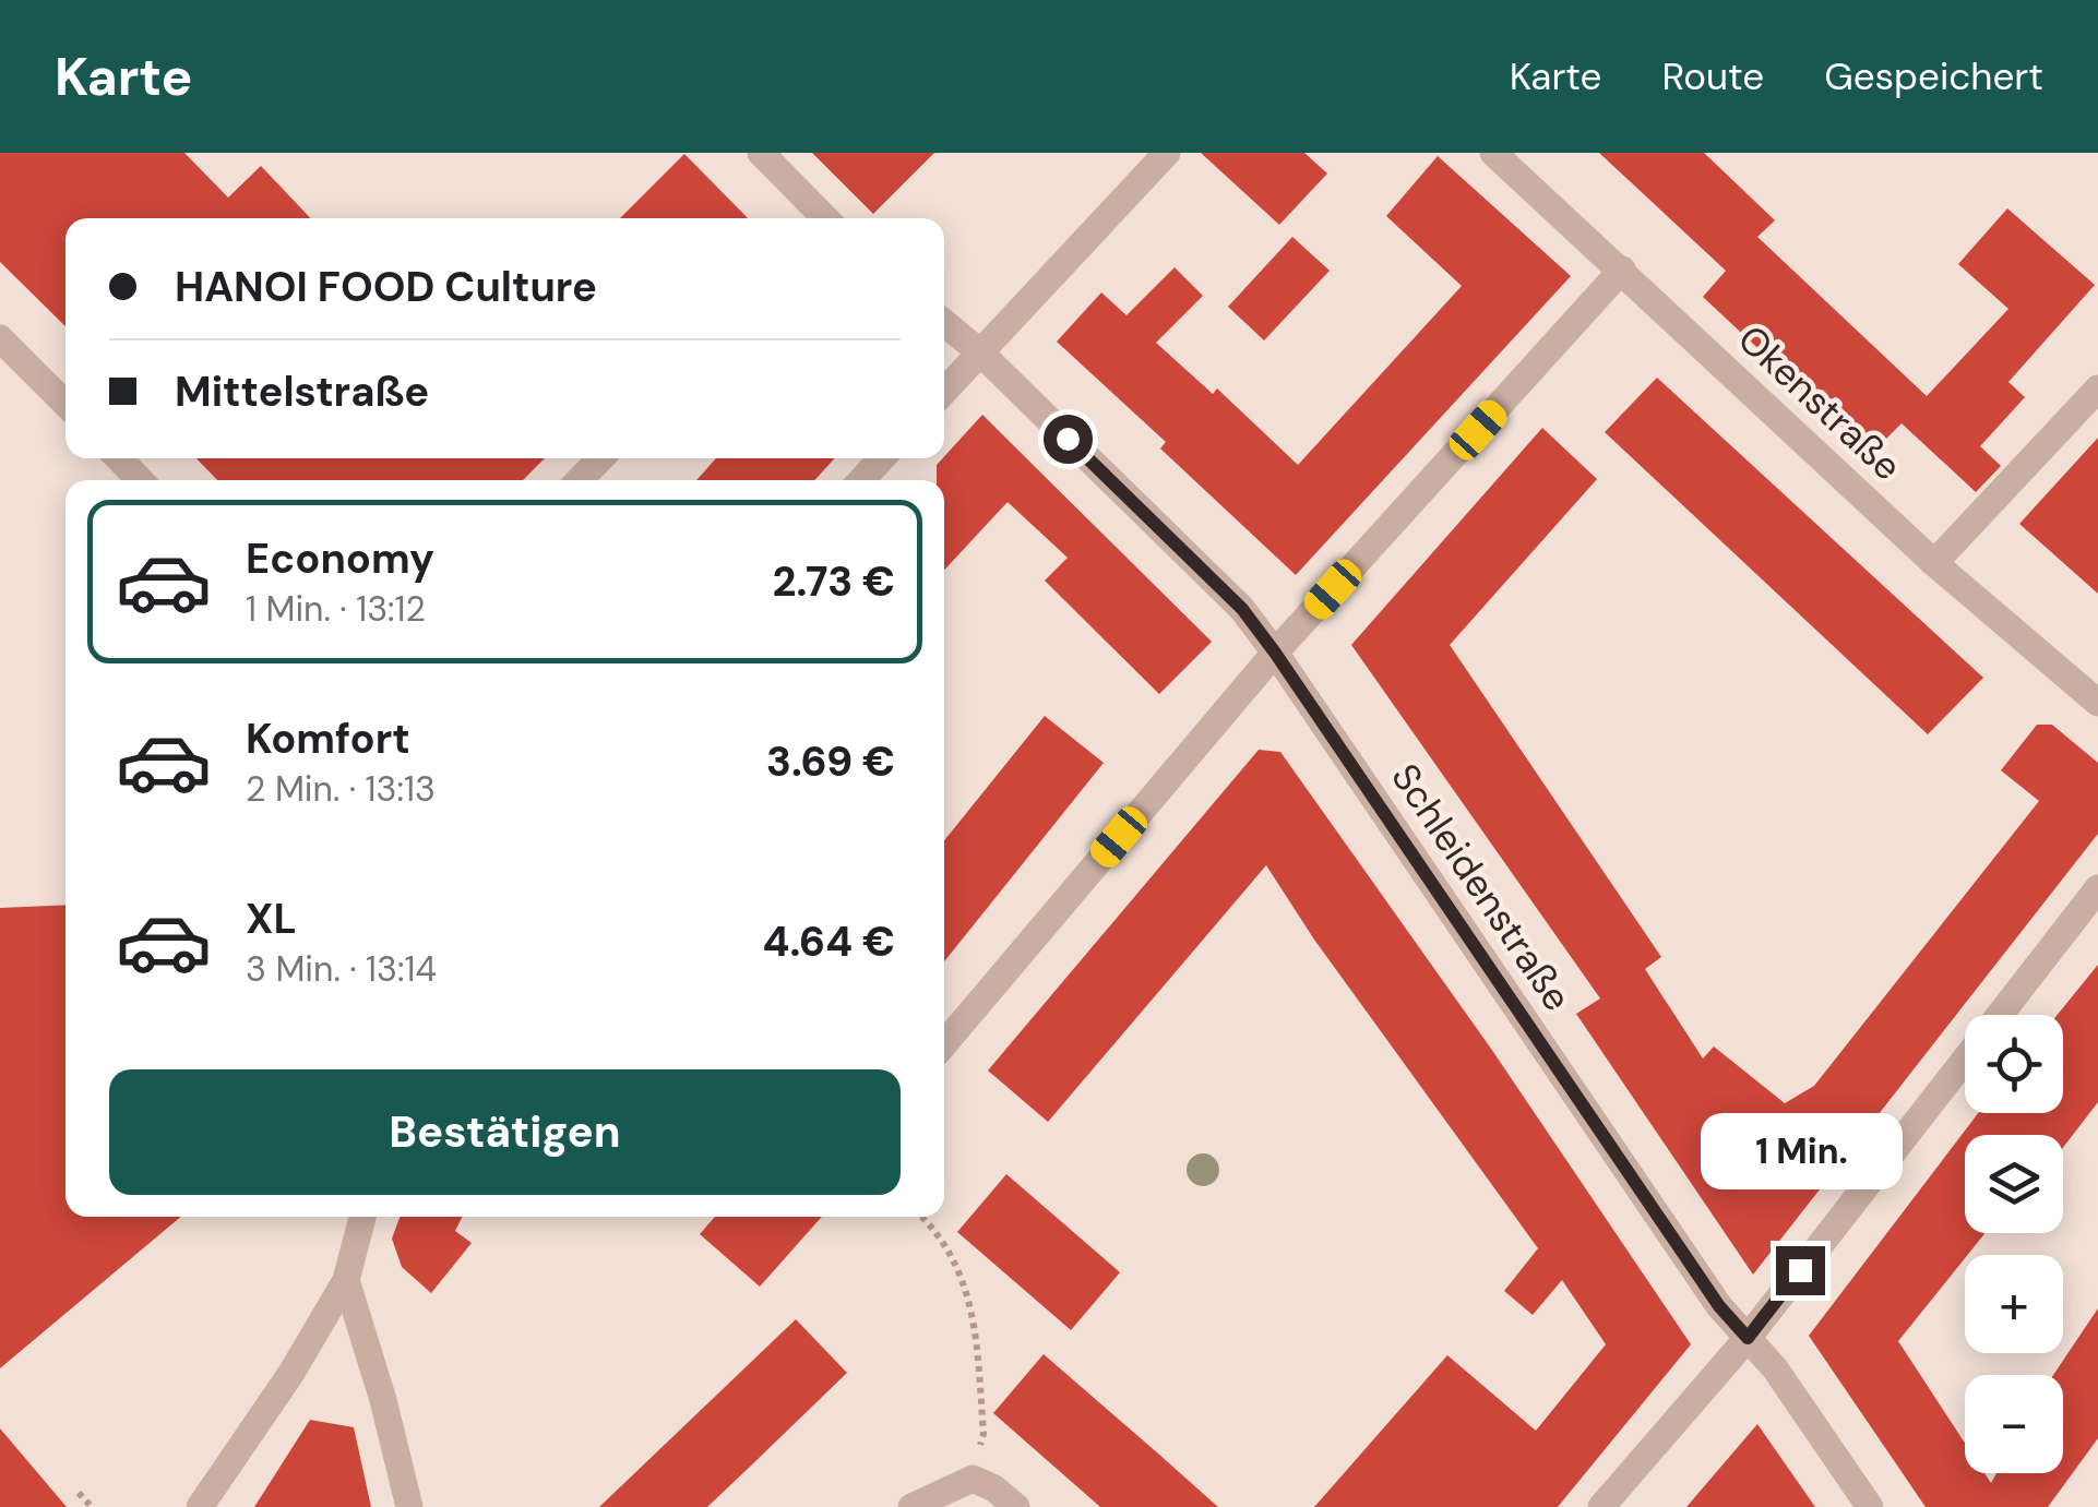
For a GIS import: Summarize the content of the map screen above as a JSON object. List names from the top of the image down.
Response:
{
  "streets": {
    "street": ["Okenstraße", "Schleidenstraße"]
  },
  "page": {
    "header": "Karte",
    "nav": ["Karte", "Route", "Gespeichert"],
    "banner": ["HANOI FOOD Culture", "Mittelstraße"],
    "list": [
      {
        "name": "Economy",
        "note": "1 Min. · 13:12",
        "value": "2.73 €"
      },
      {
        "name": "Komfort",
        "note": "2 Min. · 13:13",
        "value": "3.69 €"
      },
      {
        "name": "XL",
        "note": "3 Min. · 13:14",
        "value": "4.64 €"
      }
    ],
    "map_buttons": ["+", "−"],
    "buttons": "Bestätigen",
    "bubble": "1 Min."
  }
}
